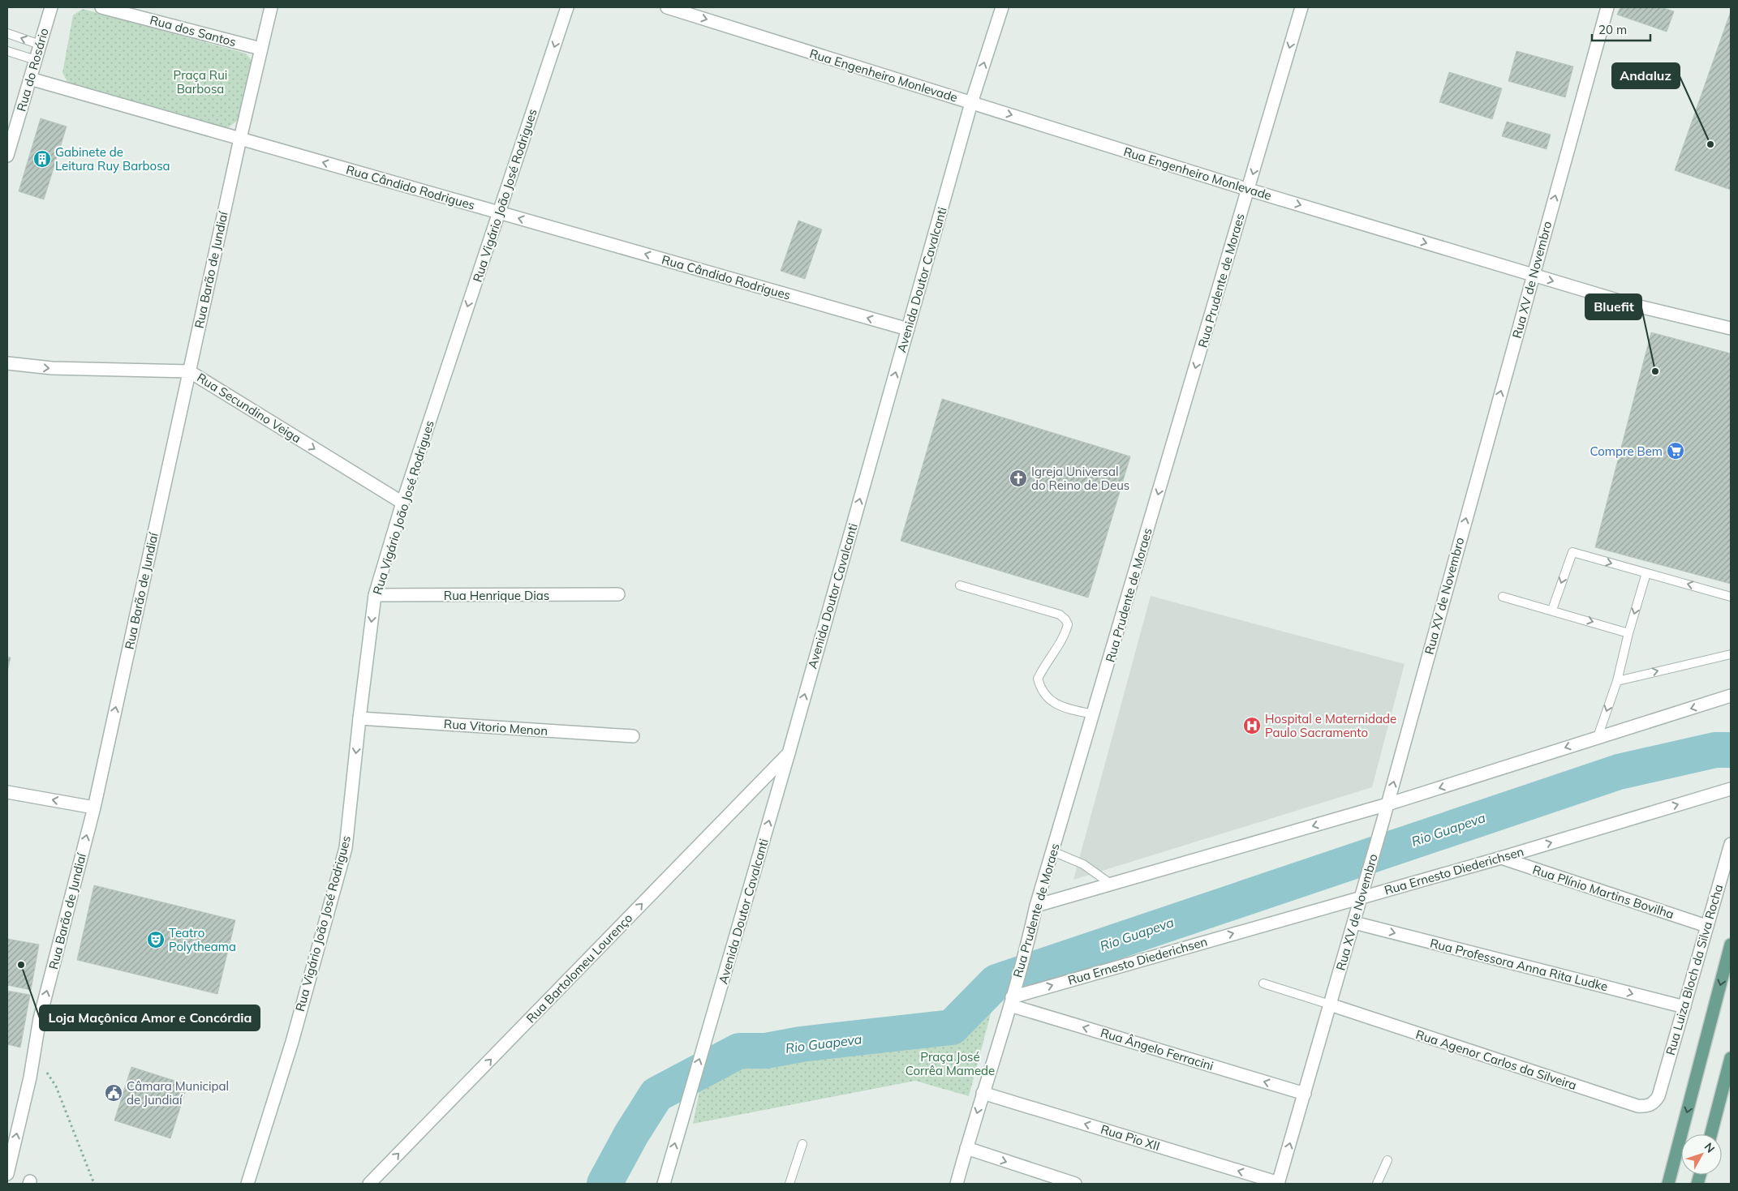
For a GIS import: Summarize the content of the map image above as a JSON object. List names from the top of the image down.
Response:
{
  "streets": {
    "street": [
      "Rua dos Santos",
      "Rua do Rosário",
      "Rua Engenheiro Monlevade",
      "Rua Cândido Rodrigues",
      "Rua Vigário João José Rodrigues",
      "Rua Barão de Jundiaí",
      "Avenida Doutor Cavalcanti",
      "Rua XV de Novembro",
      "Rua Prudente de Moraes",
      "Rua Secundino Veiga",
      "Rua Henrique Dias",
      "Rua Vitorio Menon",
      "Rua Ernesto Diederichsen",
      "Rua Plínio Martins Bovilha",
      "Rua Professora Anna Rita Ludke",
      "Rua Bartolomeu Lourenço",
      "Rua Luiza Bloch da Silva Rocha",
      "Rua Ângelo Ferracini",
      "Rua Agenor Carlos da Silveira",
      "Rua Pio XII"
    ]
  },
  "crossings": [
    ["Rua dos Santos", "Rua Barão de Jundiaí"],
    ["Rua do Rosário", "Rua Cândido Rodrigues"],
    ["Rua Engenheiro Monlevade", "Avenida Doutor Cavalcanti"],
    ["Rua Engenheiro Monlevade", "Rua XV de Novembro"],
    ["Rua Engenheiro Monlevade", "Rua Prudente de Moraes"],
    ["Rua Cândido Rodrigues", "Rua Vigário João José Rodrigues"],
    ["Rua Cândido Rodrigues", "Rua Barão de Jundiaí"],
    ["Rua Cândido Rodrigues", "Avenida Doutor Cavalcanti"],
    ["Rua Vigário João José Rodrigues", "Rua Secundino Veiga"],
    ["Rua Vigário João José Rodrigues", "Rua Henrique Dias"],
    ["Rua Vigário João José Rodrigues", "Rua Vitorio Menon"],
    ["Rua Barão de Jundiaí", "Rua Secundino Veiga"],
    ["Avenida Doutor Cavalcanti", "Rua Bartolomeu Lourenço"],
    ["Rua XV de Novembro", "Rua Ernesto Diederichsen"],
    ["Rua XV de Novembro", "Rua Professora Anna Rita Ludke"],
    ["Rua XV de Novembro", "Rua Ângelo Ferracini"],
    ["Rua XV de Novembro", "Rua Agenor Carlos da Silveira"],
    ["Rua XV de Novembro", "Rua Pio XII"],
    ["Rua Prudente de Moraes", "Rua Ernesto Diederichsen"],
    ["Rua Prudente de Moraes", "Rua Ângelo Ferracini"],
    ["Rua Prudente de Moraes", "Rua Pio XII"],
    ["Rua Ernesto Diederichsen", "Rua Plínio Martins Bovilha"],
    ["Rua Ernesto Diederichsen", "Rua Ângelo Ferracini"],
    ["Rua Plínio Martins Bovilha", "Rua Luiza Bloch da Silva Rocha"],
    ["Rua Professora Anna Rita Ludke", "Rua Luiza Bloch da Silva Rocha"],
    ["Rua Luiza Bloch da Silva Rocha", "Rua Agenor Carlos da Silveira"]
  ],
  "one_way": [
    "Rua Engenheiro Monlevade",
    "Rua Cândido Rodrigues",
    "Rua Vigário João José Rodrigues",
    "Rua Barão de Jundiaí",
    "Avenida Doutor Cavalcanti",
    "Rua XV de Novembro",
    "Rua Prudente de Moraes",
    "Rua Secundino Veiga",
    "Rua Professora Anna Rita Ludke",
    "Rua Bartolomeu Lourenço",
    "Rua Ângelo Ferracini"
  ],
  "water": ["Rio Guapeva"],
  "parks": ["Praça Rui Barbosa", "Praça José Corrêa Mamede"],
  "places": {
    "other": ["Andaluz", "Bluefit", "Loja Maçônica Amor e Concórdia"],
    "building": ["Gabinete de Leitura Ruy Barbosa"],
    "supermarket": ["Compre Bem"],
    "church": ["Igreja Universal do Reino de Deus"],
    "hospital": ["Hospital e Maternidade Paulo Sacramento"],
    "theatre": ["Teatro Polytheama"],
    "public building": ["Câmara Municipal de Jundiaí"]
  },
  "scale_bar": "20 m",
  "north": "top right"
}
